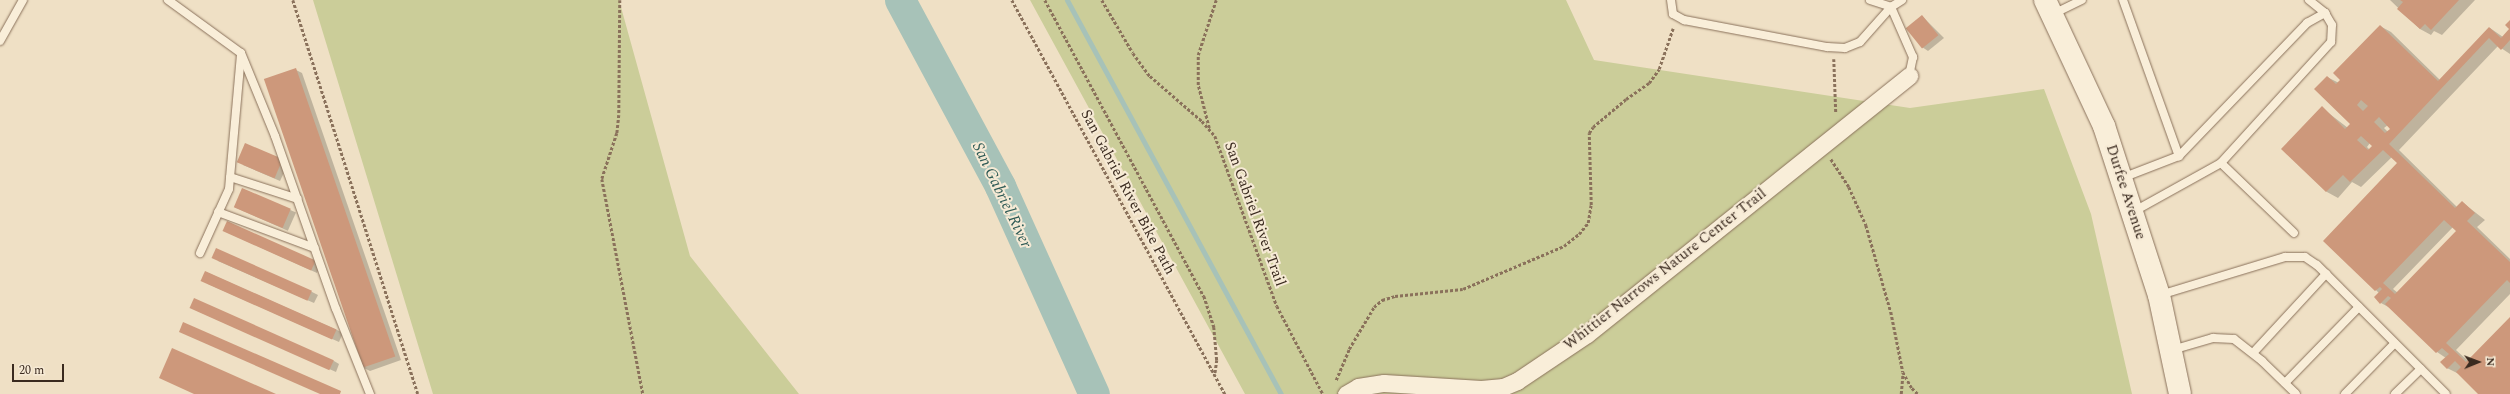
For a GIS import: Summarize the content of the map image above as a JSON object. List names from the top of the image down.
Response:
{
  "streets": {
    "main road": ["Durfee Avenue"],
    "street": ["Whittier Narrows Nature Center Trail"],
    "path": ["San Gabriel River Bike Path", "San Gabriel River Trail"]
  },
  "water": ["San Gabriel River"],
  "scale_bar": "20 m",
  "north": "right"
}
